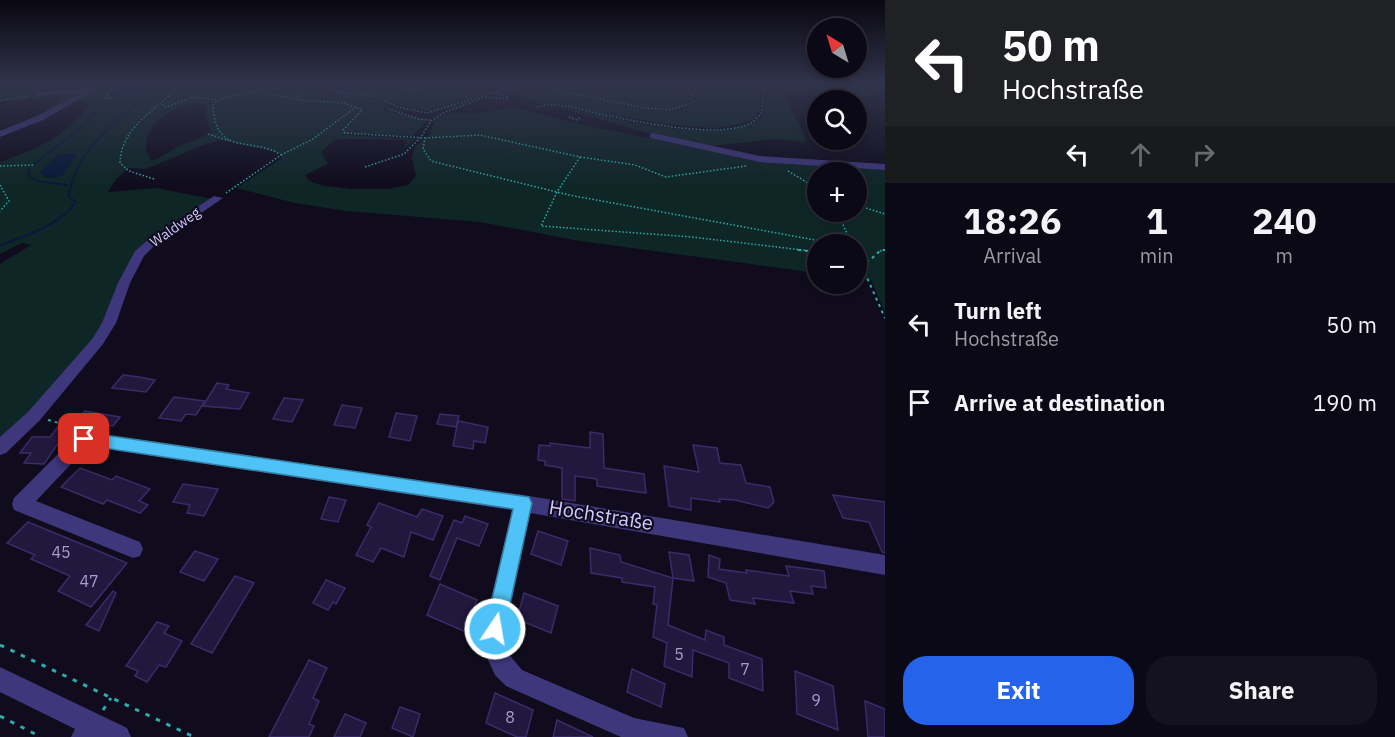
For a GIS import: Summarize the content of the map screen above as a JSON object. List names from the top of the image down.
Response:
{
  "streets": {
    "street": ["Waldweg", "Hochstraße"]
  },
  "house_numbers": [
    "45",
    "47",
    "5",
    "7",
    "9",
    "8"
  ],
  "north": "top left",
  "page": {
    "turn": ["50 m", "Hochstraße"],
    "map_buttons": ["+", "−"],
    "eta": [
      "18:26",
      "Arrival",
      "1",
      "min",
      "240",
      "m"
    ],
    "list": [
      {
        "name": "Turn left",
        "note": "Hochstraße",
        "value": "50 m"
      },
      {
        "name": "Arrive at destination",
        "value": "190 m"
      }
    ],
    "buttons": ["Exit", "Share"]
  }
}
